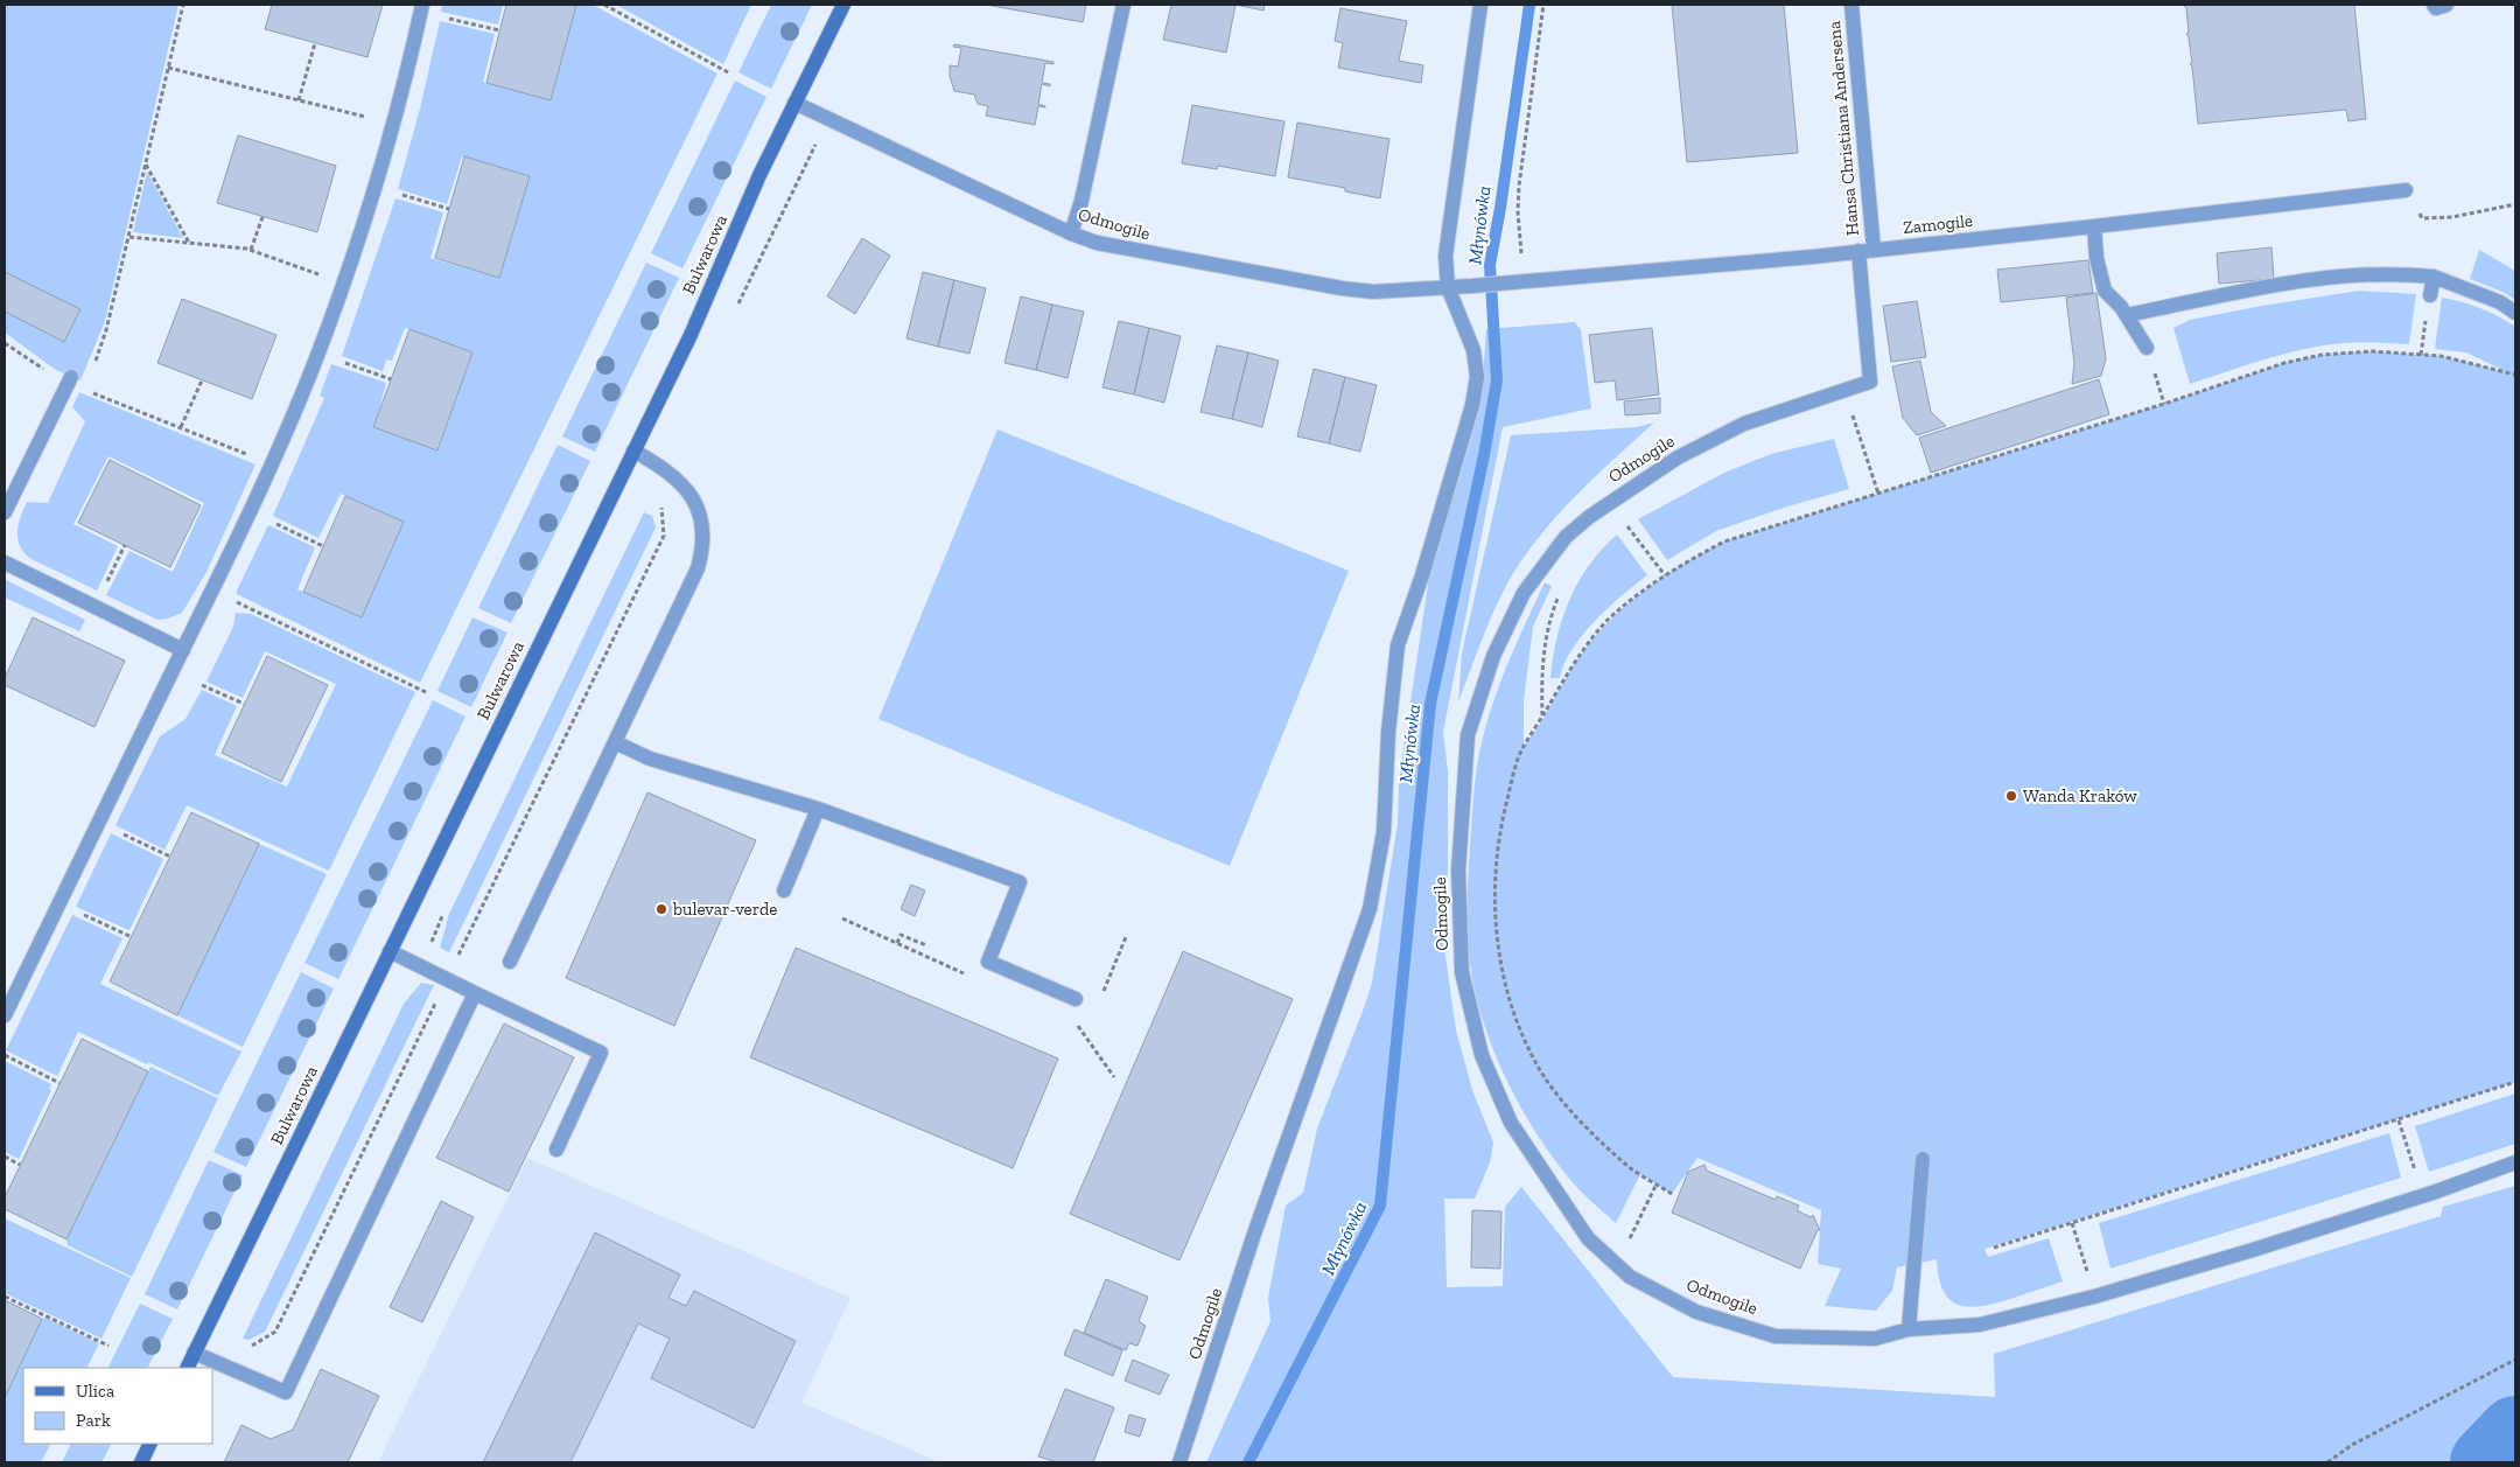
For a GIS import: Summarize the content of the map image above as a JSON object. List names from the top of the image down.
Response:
{
  "streets": {
    "street": [
      "Hansa Christiana Andersena",
      "Odmogile",
      "Zamogile",
      "Bulwarowa"
    ]
  },
  "crossings": [
    ["Hansa Christiana Andersena", "Zamogile"],
    ["Odmogile", "Zamogile"],
    ["Odmogile", "Bulwarowa"]
  ],
  "water": ["Młynówka"],
  "places": ["Wanda Kraków", "bulevar-verde"],
  "legend": ["Ulica", "Park"]
}
